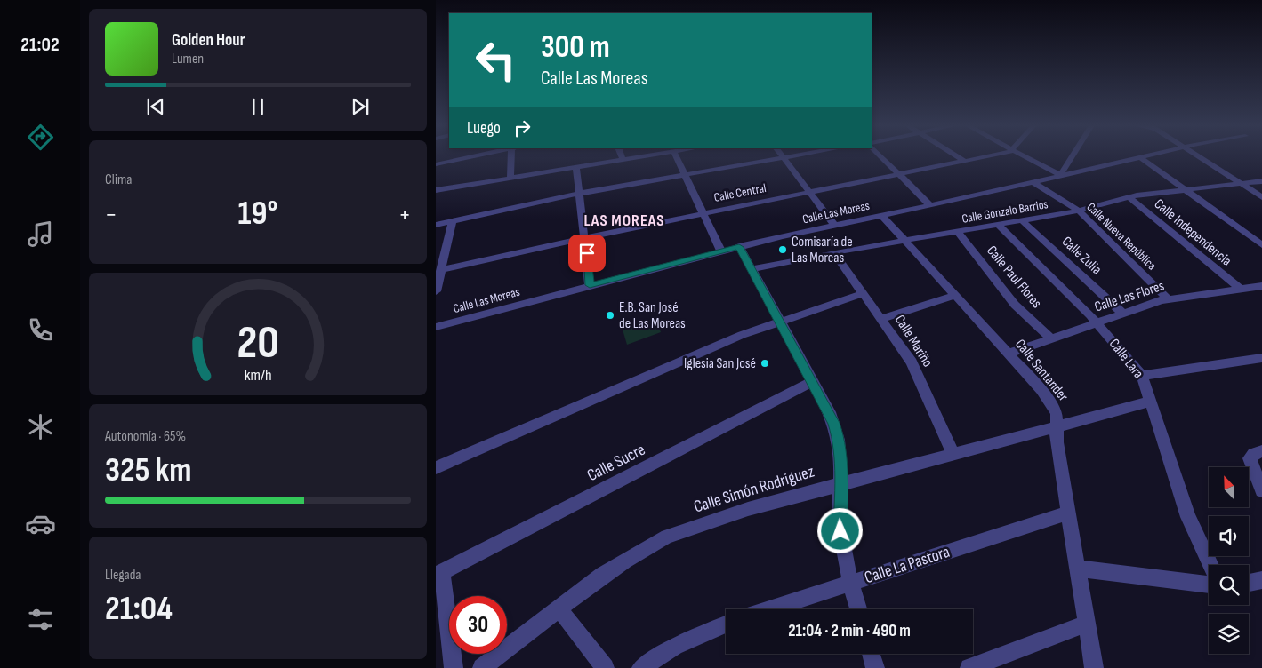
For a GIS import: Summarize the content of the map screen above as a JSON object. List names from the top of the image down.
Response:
{
  "streets": {
    "street": [
      "Calle Central",
      "Calle Gonzalo Barrios",
      "Calle Las Moreas",
      "Calle Independencia",
      "Calle Nueva República",
      "Calle Zulia",
      "Calle Paul Flores",
      "Calle Las Flores",
      "Calle Mariño",
      "Calle Lara",
      "Calle Santander",
      "Calle Sucre",
      "Calle Simón Rodríguez",
      "Calle La Pastora"
    ]
  },
  "crossings": [
    ["Calle Gonzalo Barrios", "Calle Independencia"],
    ["Calle Gonzalo Barrios", "Calle Nueva República"],
    ["Calle Gonzalo Barrios", "Calle Zulia"],
    ["Calle Gonzalo Barrios", "Calle Paul Flores"],
    ["Calle Gonzalo Barrios", "Calle Mariño"],
    ["Calle Gonzalo Barrios", "Calle Lara"],
    ["Calle Gonzalo Barrios", "Calle Santander"],
    ["Calle Las Moreas", "Calle Nueva República"],
    ["Calle Las Moreas", "Calle Santander"],
    ["Calle Independencia", "Calle Las Flores"],
    ["Calle Nueva República", "Calle Las Flores"],
    ["Calle Zulia", "Calle Las Flores"],
    ["Calle Paul Flores", "Calle Las Flores"],
    ["Calle Las Flores", "Calle Lara"],
    ["Calle Las Flores", "Calle Santander"],
    ["Calle Mariño", "Calle Simón Rodríguez"],
    ["Calle Lara", "Calle Simón Rodríguez"],
    ["Calle Santander", "Calle Simón Rodríguez"],
    ["Calle Santander", "Calle La Pastora"]
  ],
  "districts": ["LAS MOREAS"],
  "places": ["Comisaría de Las Moreas", "E.B. San José de Las Moreas", "Iglesia San José"],
  "north": "top left",
  "page": {
    "tabs": "21:02",
    "turn": ["300 m", "Calle Las Moreas"],
    "song": ["Golden Hour", "Lumen"],
    "then": "Luego",
    "tile": [
      "Clima",
      ["Autonomía · 65%", "325 km"],
      ["Llegada", "21:04"]
    ],
    "heat": ["−", "19°", "+"],
    "limit": "30",
    "trip": "21:04 · 2 min · 490 m",
    "gauge": ["20", "km/h"]
  }
}
